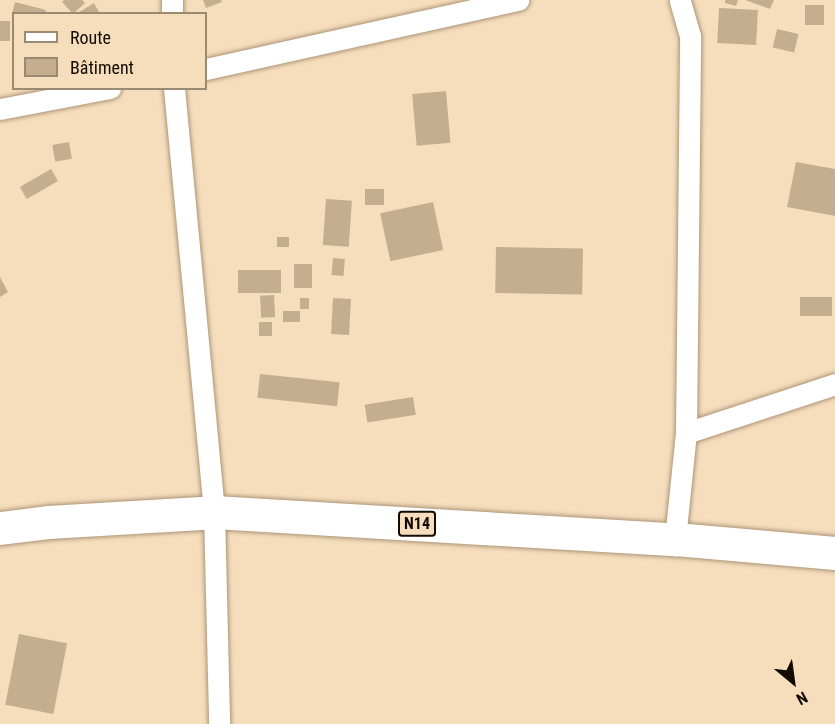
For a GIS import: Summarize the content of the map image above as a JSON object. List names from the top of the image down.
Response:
{
  "streets": {
    "highway": ["N14"]
  },
  "legend": ["Route", "Bâtiment"],
  "north": "bottom right"
}
